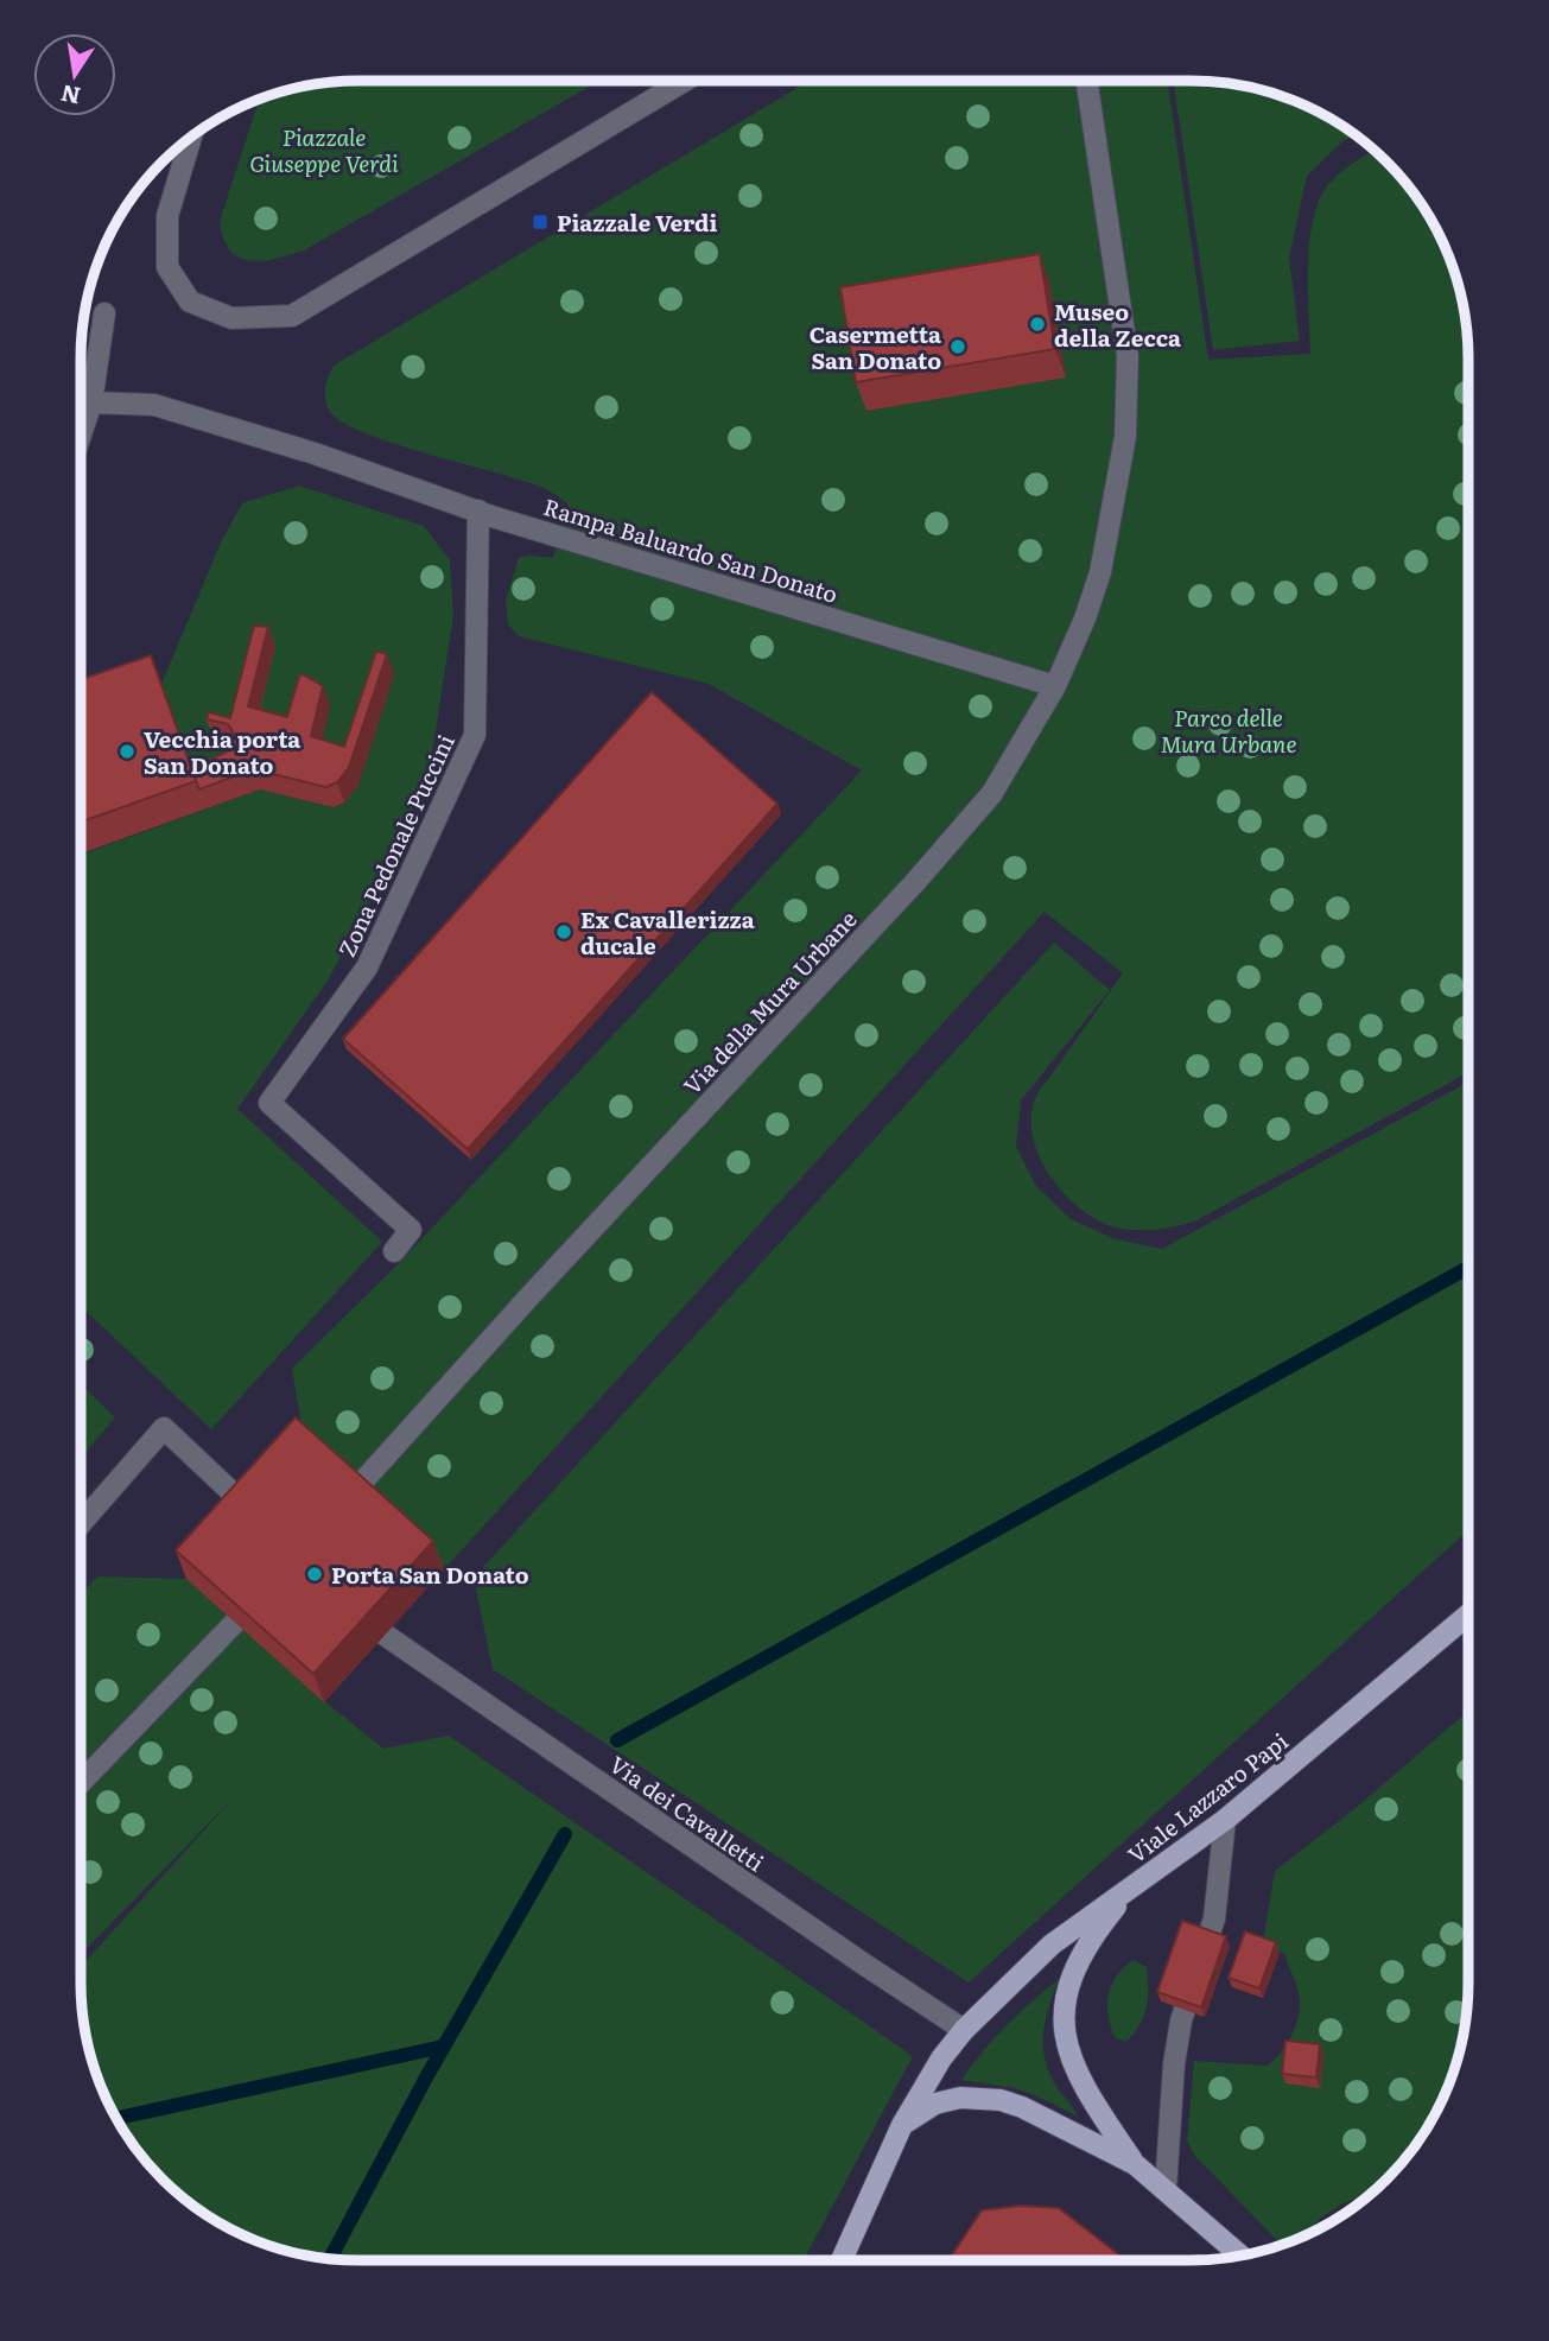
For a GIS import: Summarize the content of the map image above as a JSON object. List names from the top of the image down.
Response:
{
  "streets": {
    "main road": ["Viale Lazzaro Papi"],
    "street": [
      "Rampa Baluardo San Donato",
      "Zona Pedonale Puccini",
      "Via della Mura Urbane",
      "Via dei Cavalletti"
    ]
  },
  "crossings": [
    ["Rampa Baluardo San Donato", "Zona Pedonale Puccini"],
    ["Rampa Baluardo San Donato", "Via della Mura Urbane"],
    ["Viale Lazzaro Papi", "Via dei Cavalletti"]
  ],
  "parks": ["Piazzale Giuseppe Verdi", "Parco delle Mura Urbane"],
  "places": {
    "transit": ["Piazzale Verdi"],
    "other": [
      "Museo della Zecca",
      "Casermetta San Donato",
      "Vecchia porta San Donato",
      "Ex Cavallerizza ducale",
      "Porta San Donato"
    ]
  },
  "north": "bottom"
}
